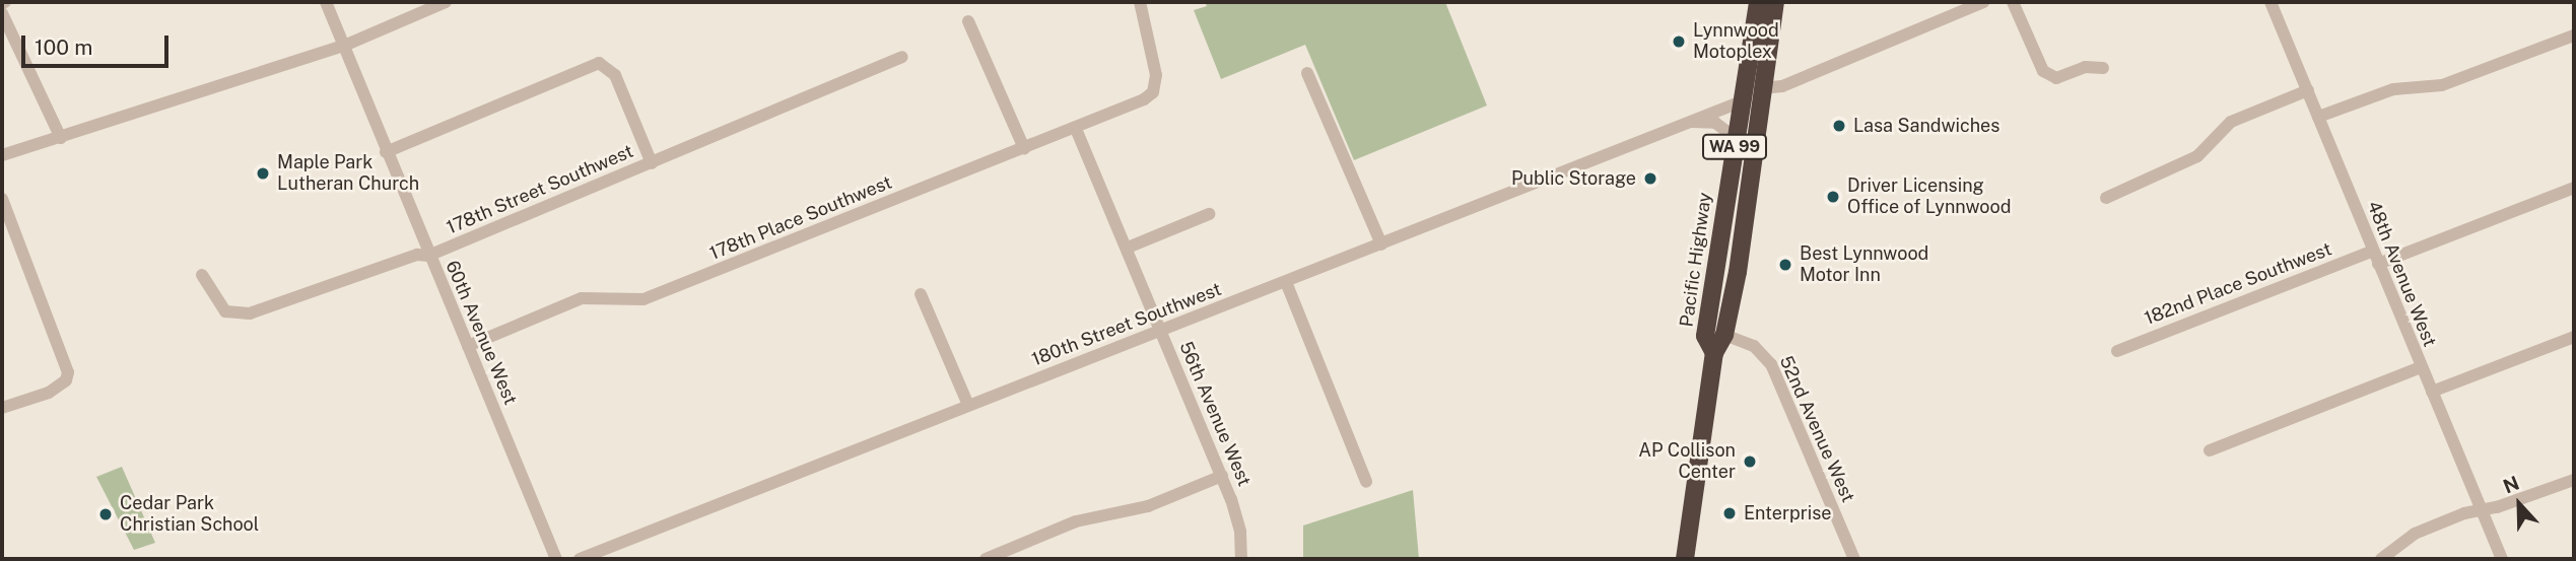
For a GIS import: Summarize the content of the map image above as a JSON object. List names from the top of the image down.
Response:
{
  "streets": {
    "highway": ["WA 99", "Pacific Highway"],
    "street": [
      "178th Street Southwest",
      "178th Place Southwest",
      "48th Avenue West",
      "182nd Place Southwest",
      "180th Street Southwest",
      "60th Avenue West",
      "56th Avenue West",
      "52nd Avenue West"
    ]
  },
  "crossings": [
    ["178th Street Southwest", "60th Avenue West"],
    ["178th Place Southwest", "60th Avenue West"],
    ["178th Place Southwest", "56th Avenue West"],
    ["Pacific Highway", "180th Street Southwest"],
    ["Pacific Highway", "52nd Avenue West"],
    ["48th Avenue West", "182nd Place Southwest"],
    ["180th Street Southwest", "56th Avenue West"]
  ],
  "places": [
    "Lynnwood Motoplex",
    "Lasa Sandwiches",
    "Maple Park Lutheran Church",
    "Public Storage",
    "Driver Licensing Office of Lynnwood",
    "Best Lynnwood Motor Inn",
    "AP Collison Center",
    "Enterprise",
    "Cedar Park Christian School"
  ],
  "scale_bar": "100 m",
  "north": "top"
}
